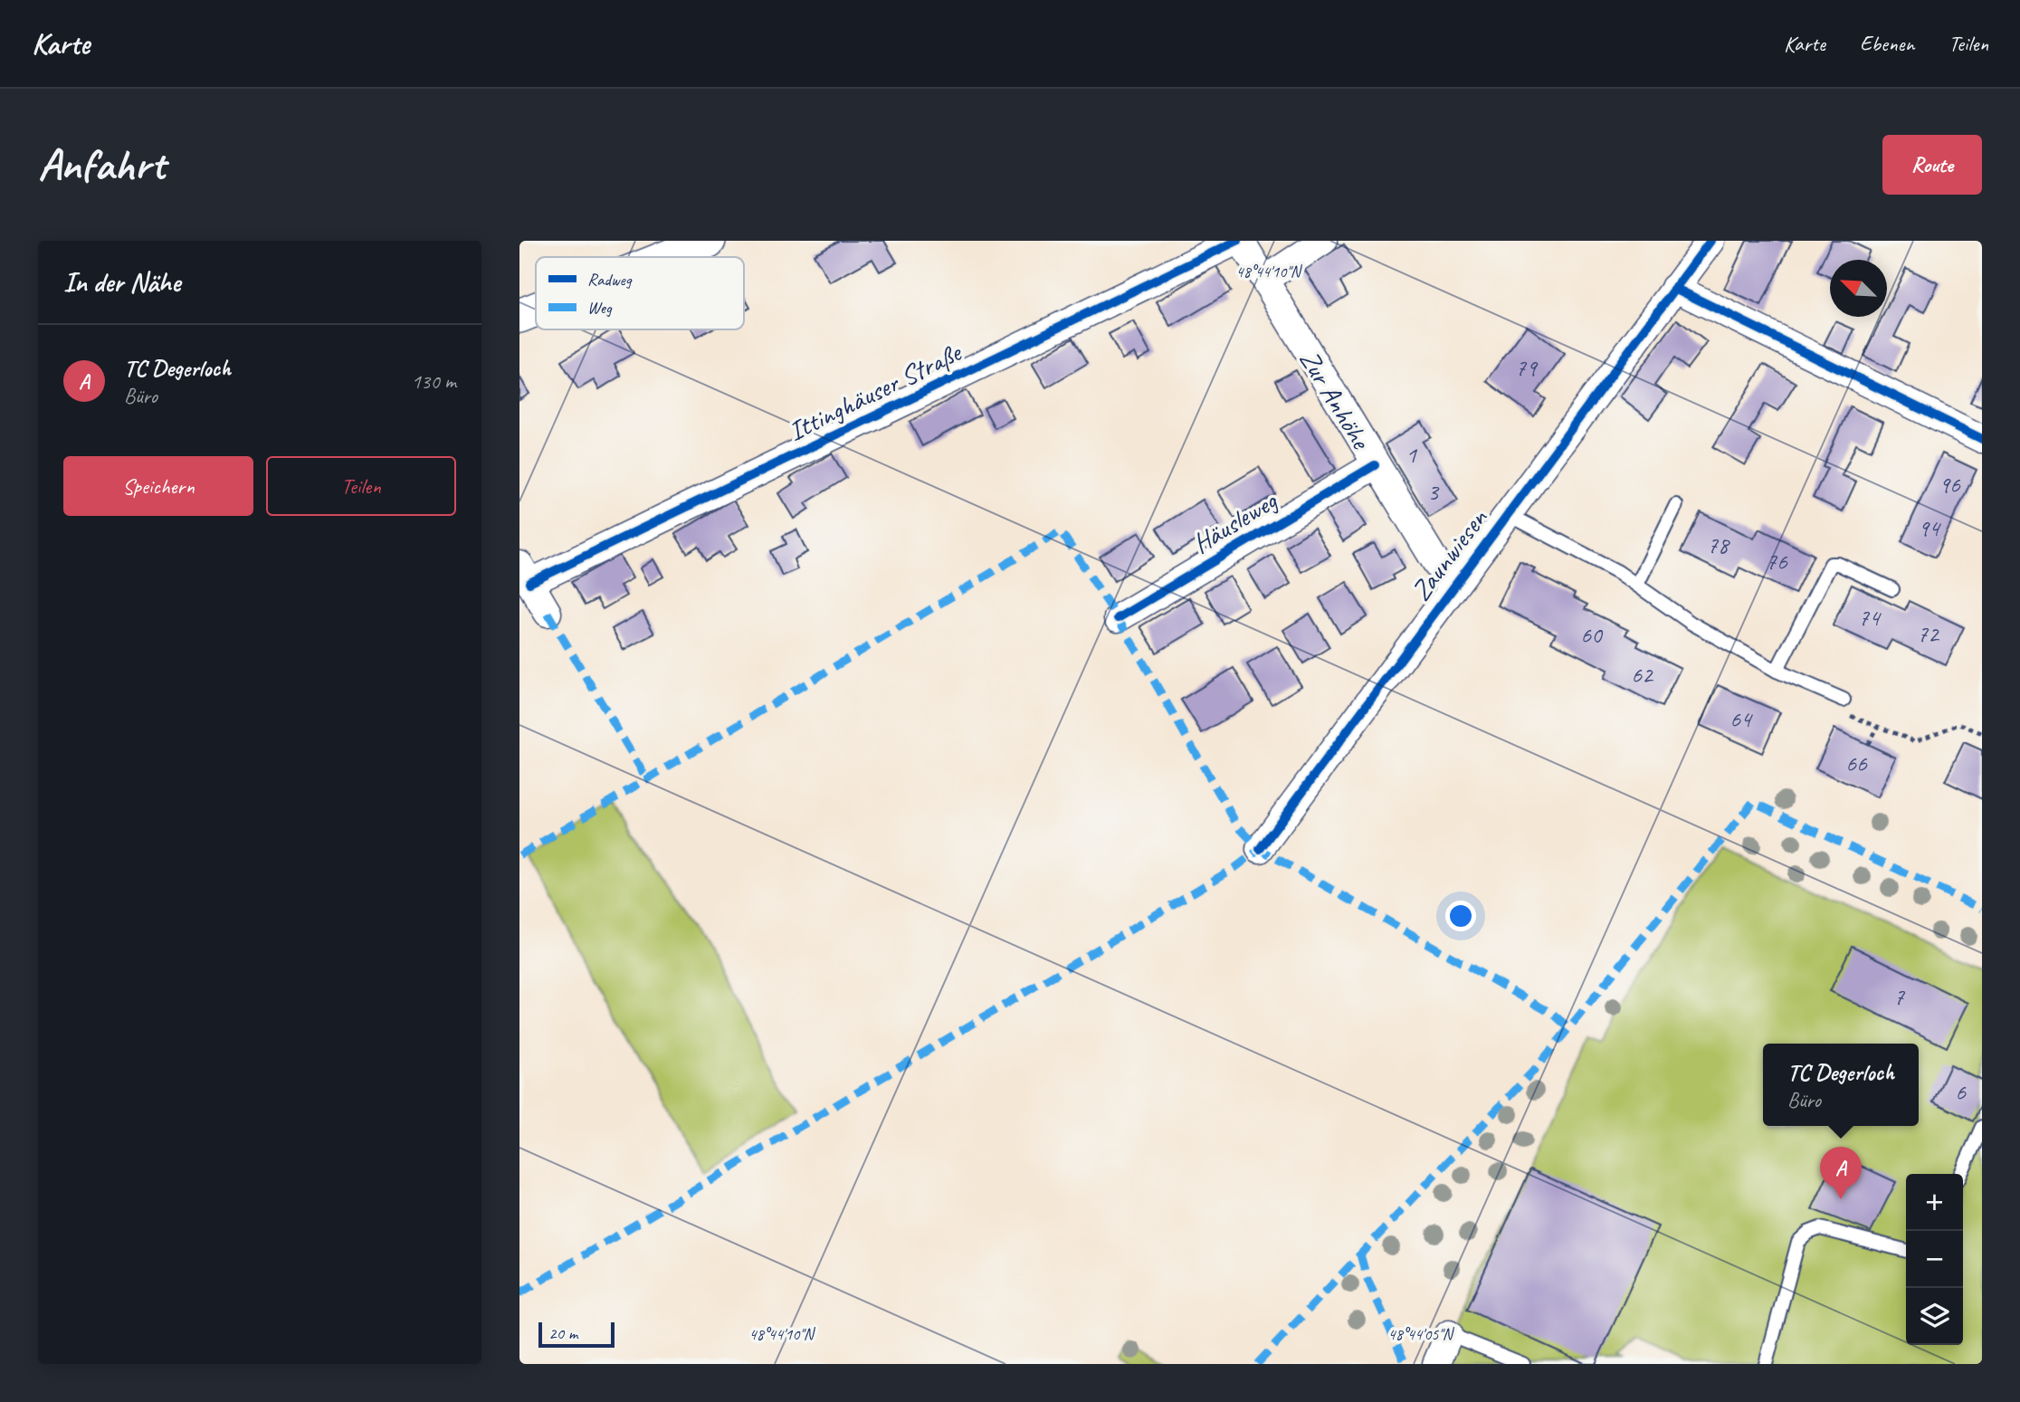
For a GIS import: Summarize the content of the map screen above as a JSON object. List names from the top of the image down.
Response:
{
  "streets": {
    "street": [
      "Ittinghäuser Straße",
      "Zur Anhöhe",
      "Häusleweg",
      "Zaunwiesen"
    ]
  },
  "crossings": [
    ["Ittinghäuser Straße", "Zur Anhöhe"],
    ["Zur Anhöhe", "Häusleweg"],
    ["Zur Anhöhe", "Zaunwiesen"]
  ],
  "house_numbers": [
    "79",
    "1",
    "96",
    "3",
    "94",
    "78",
    "76",
    "74",
    "72",
    "60",
    "62",
    "64",
    "66",
    "7",
    "6"
  ],
  "legend": ["Radweg", "Weg"],
  "scale_bar": "20 m",
  "north": "top left",
  "page": {
    "header": "Karte",
    "nav": ["Karte", "Ebenen", "Teilen"],
    "buttons": [
      "Route",
      ["Speichern", "Teilen"]
    ],
    "title": "Anfahrt",
    "heading": "In der Nähe",
    "list": [
      {
        "mark": "A",
        "name": "TC Degerloch",
        "note": "Büro",
        "value": "130 m"
      }
    ],
    "popup": ["TC Degerloch", "Büro"],
    "pins": "A",
    "map_buttons": ["+", "−"],
    "scale": "20 m"
  },
  "coordinates": ["48°44'10\"N", "48°44'05\"N"]
}
